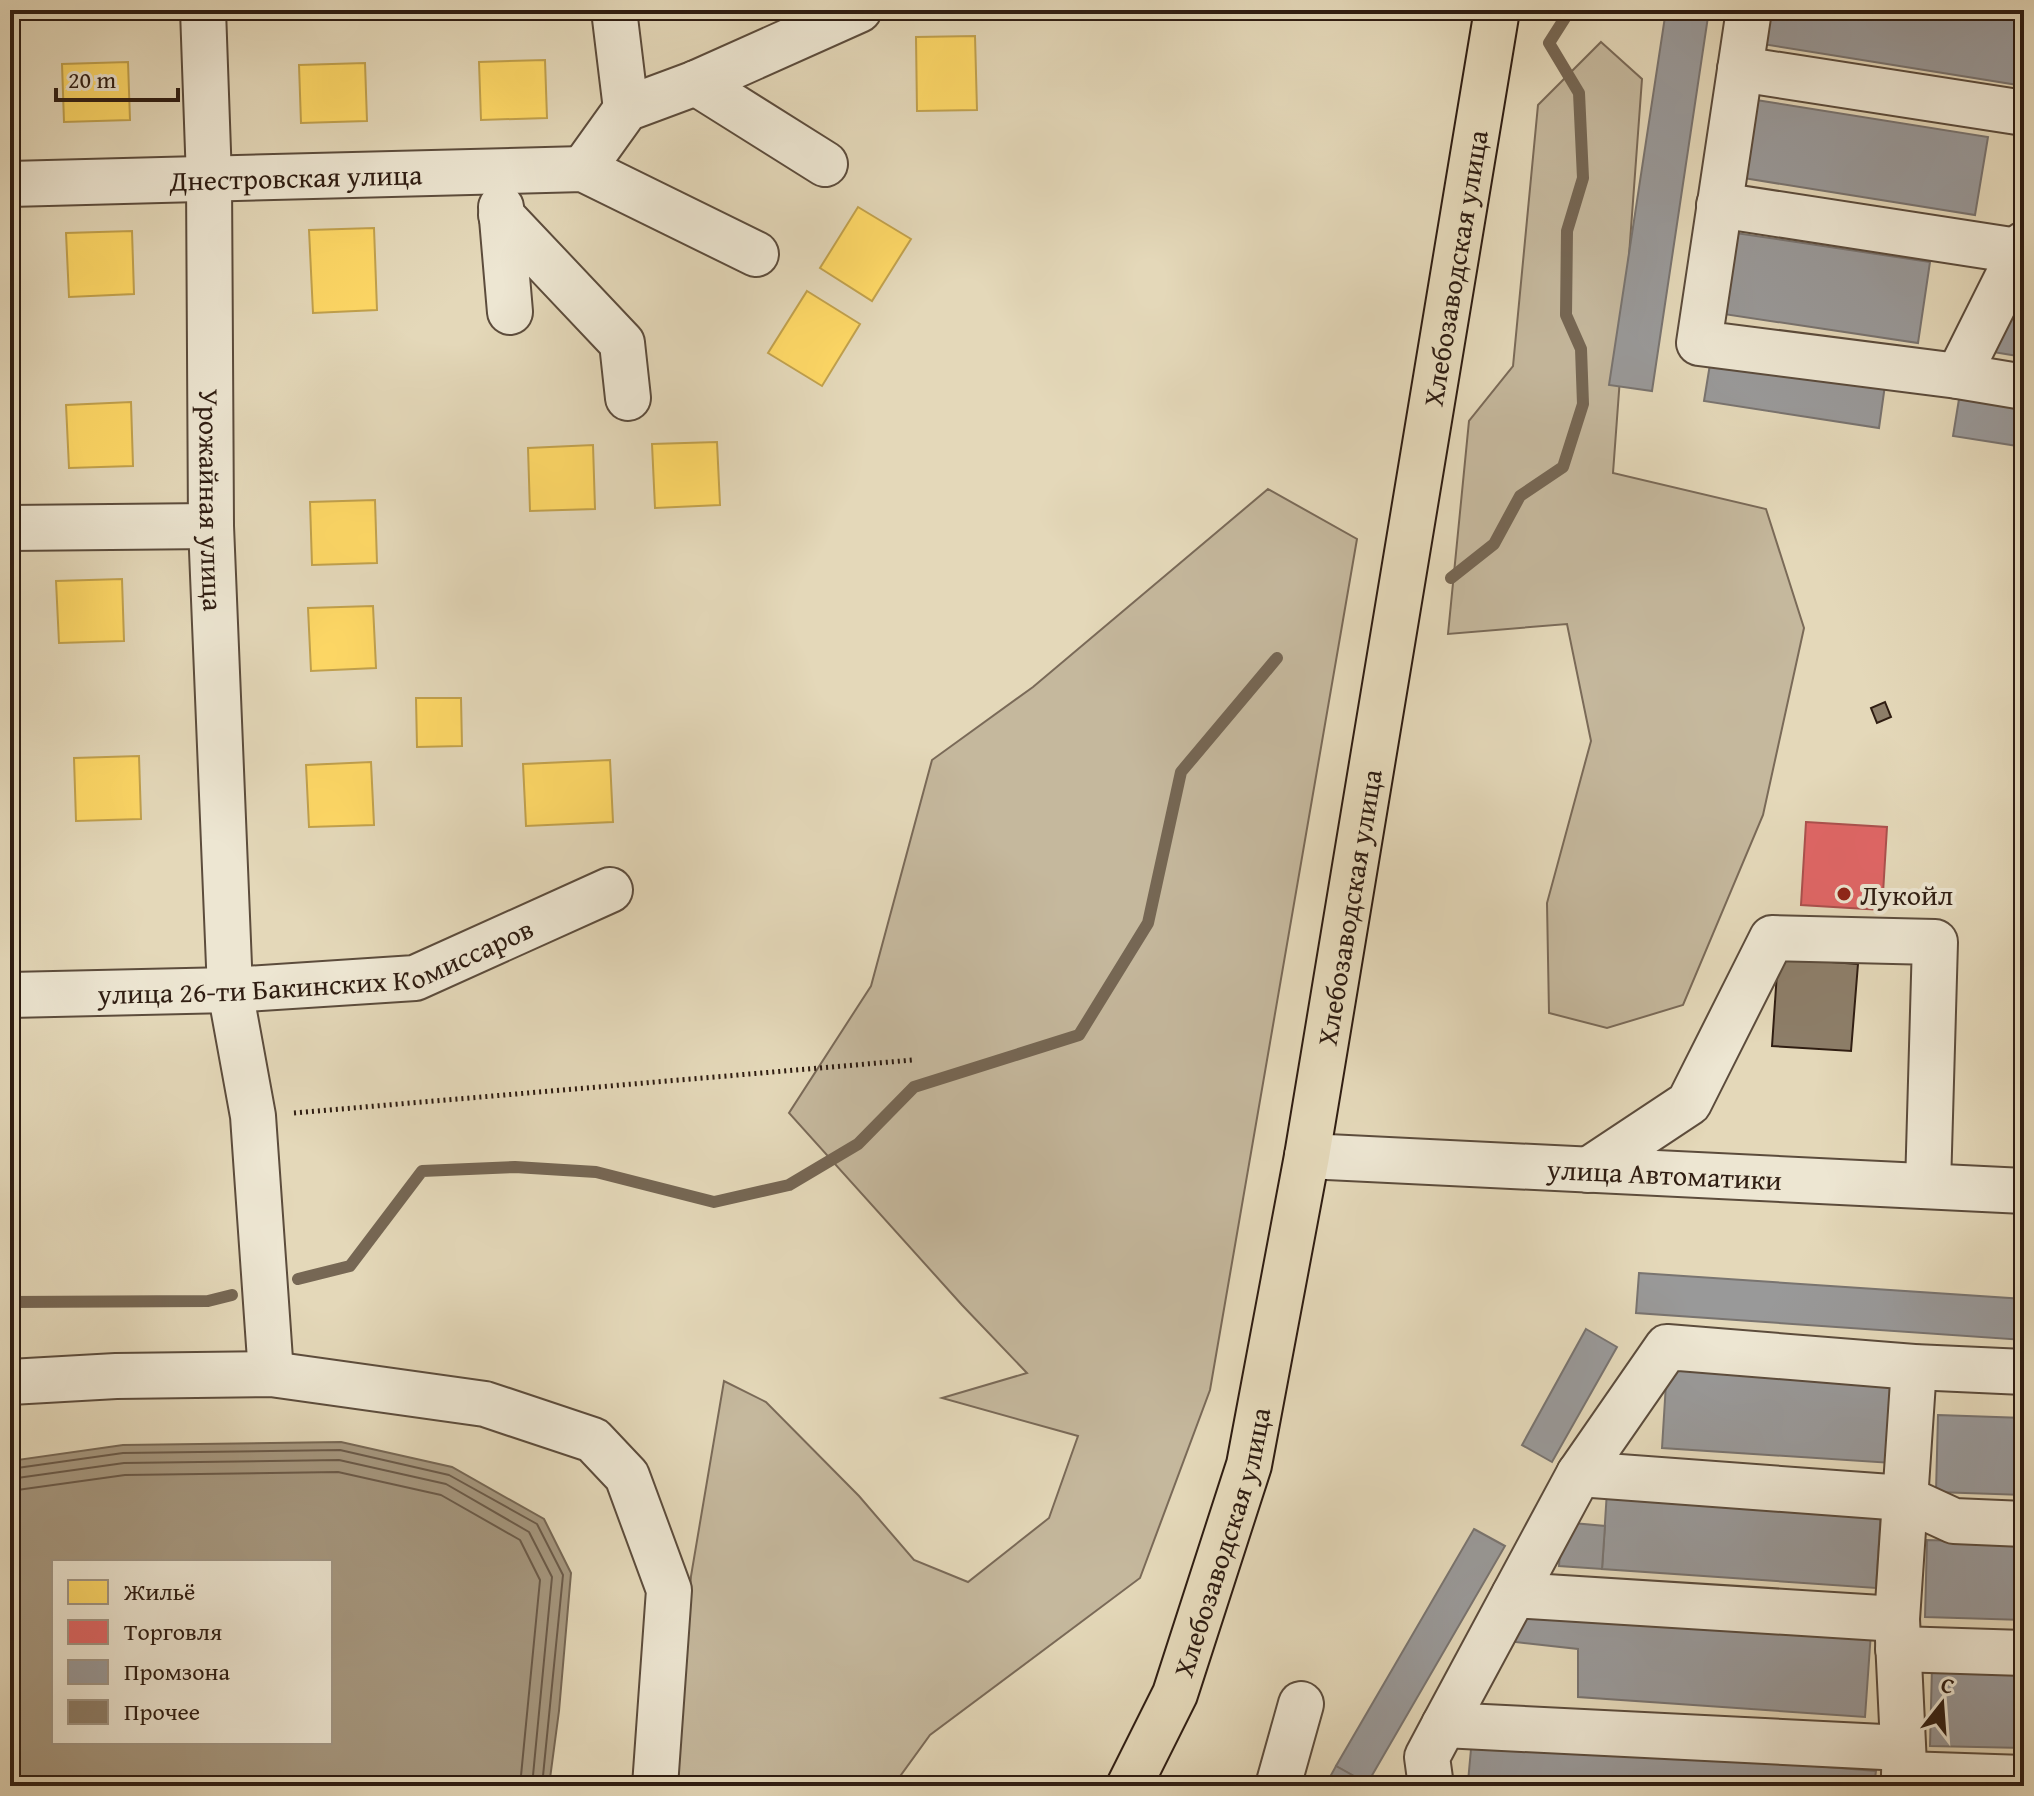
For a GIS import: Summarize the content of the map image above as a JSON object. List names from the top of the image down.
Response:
{
  "streets": {
    "main road": ["Хлебозаводская улица"],
    "street": [
      "Днестровская улица",
      "Урожайная улица",
      "улица 26-ти Бакинских Комиссаров",
      "улица Автоматики"
    ]
  },
  "crossings": [
    ["Днестровская улица", "Урожайная улица"],
    ["Хлебозаводская улица", "улица Автоматики"],
    ["Урожайная улица", "улица 26-ти Бакинских Комиссаров"]
  ],
  "places": ["Лукойл"],
  "legend": [
    "Жильё",
    "Торговля",
    "Промзона",
    "Прочее"
  ],
  "scale_bar": "20 m",
  "north": "top"
}
